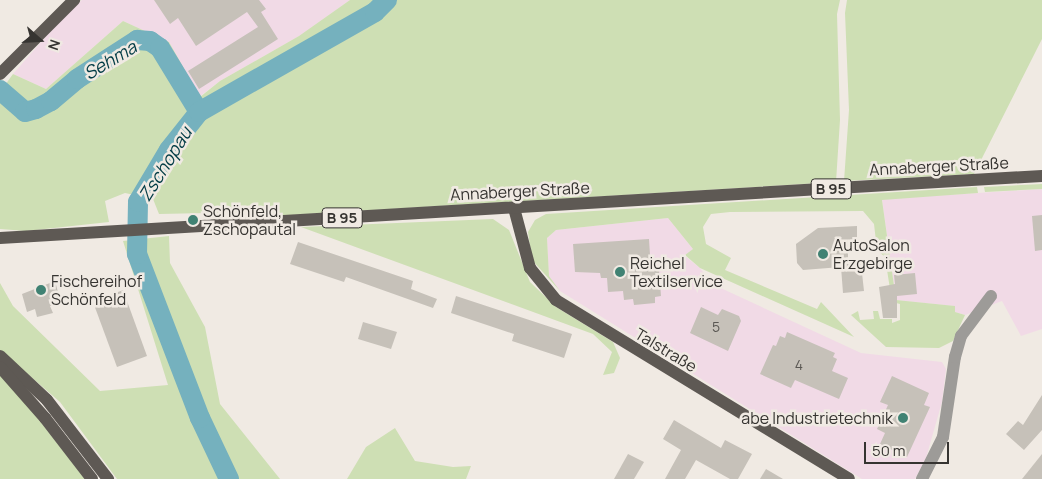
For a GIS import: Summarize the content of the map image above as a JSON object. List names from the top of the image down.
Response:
{
  "streets": {
    "main road": ["Annaberger Straße", "B 95", "Talstraße"]
  },
  "crossings": [
    ["Annaberger Straße", "Talstraße"]
  ],
  "water": ["Sehma", "Zschopau"],
  "places": [
    "Schönfeld, Zschopautal",
    "AutoSalon Erzgebirge",
    "Reichel Textilservice",
    "Fischereihof Schönfeld",
    "abe Industrietechnik"
  ],
  "house_numbers": ["5", "4"],
  "scale_bar": "50 m",
  "north": "right"
}
